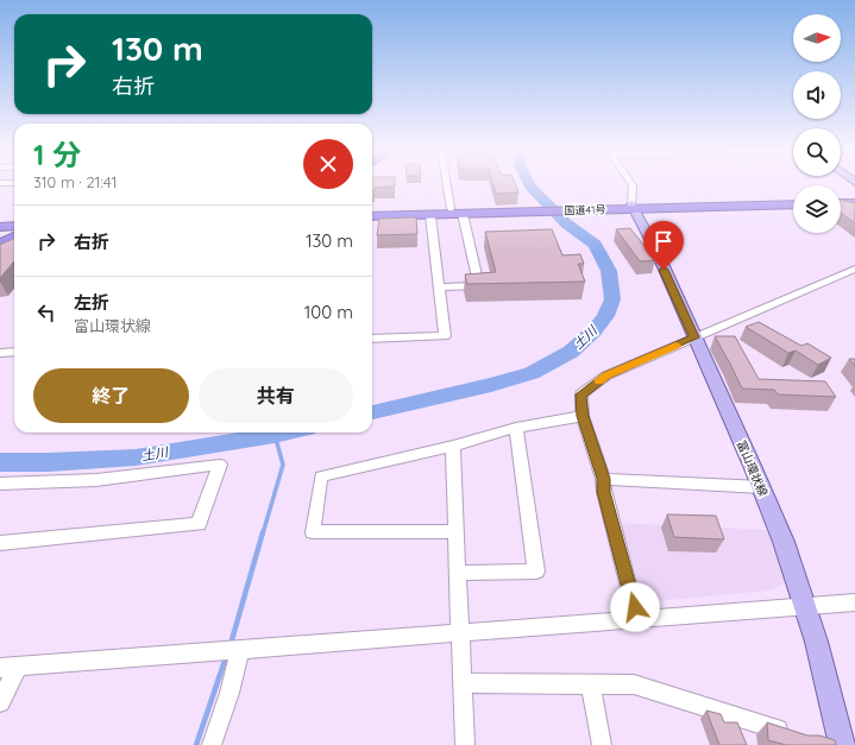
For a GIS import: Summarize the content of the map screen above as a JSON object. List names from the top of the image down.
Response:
{
  "streets": {
    "highway": ["国道41号"],
    "main road": ["富山環状線"]
  },
  "crossings": [
    ["国道41号", "富山環状線"]
  ],
  "water": ["土川"],
  "north": "right",
  "page": {
    "turn": ["130 m", "右折"],
    "heading": ["1 分", "310 m · 21:41"],
    "list": [
      {
        "name": "右折",
        "value": "130 m"
      },
      {
        "name": "左折",
        "note": "富山環状線",
        "value": "100 m"
      }
    ],
    "buttons": ["終了", "共有"]
  }
}
